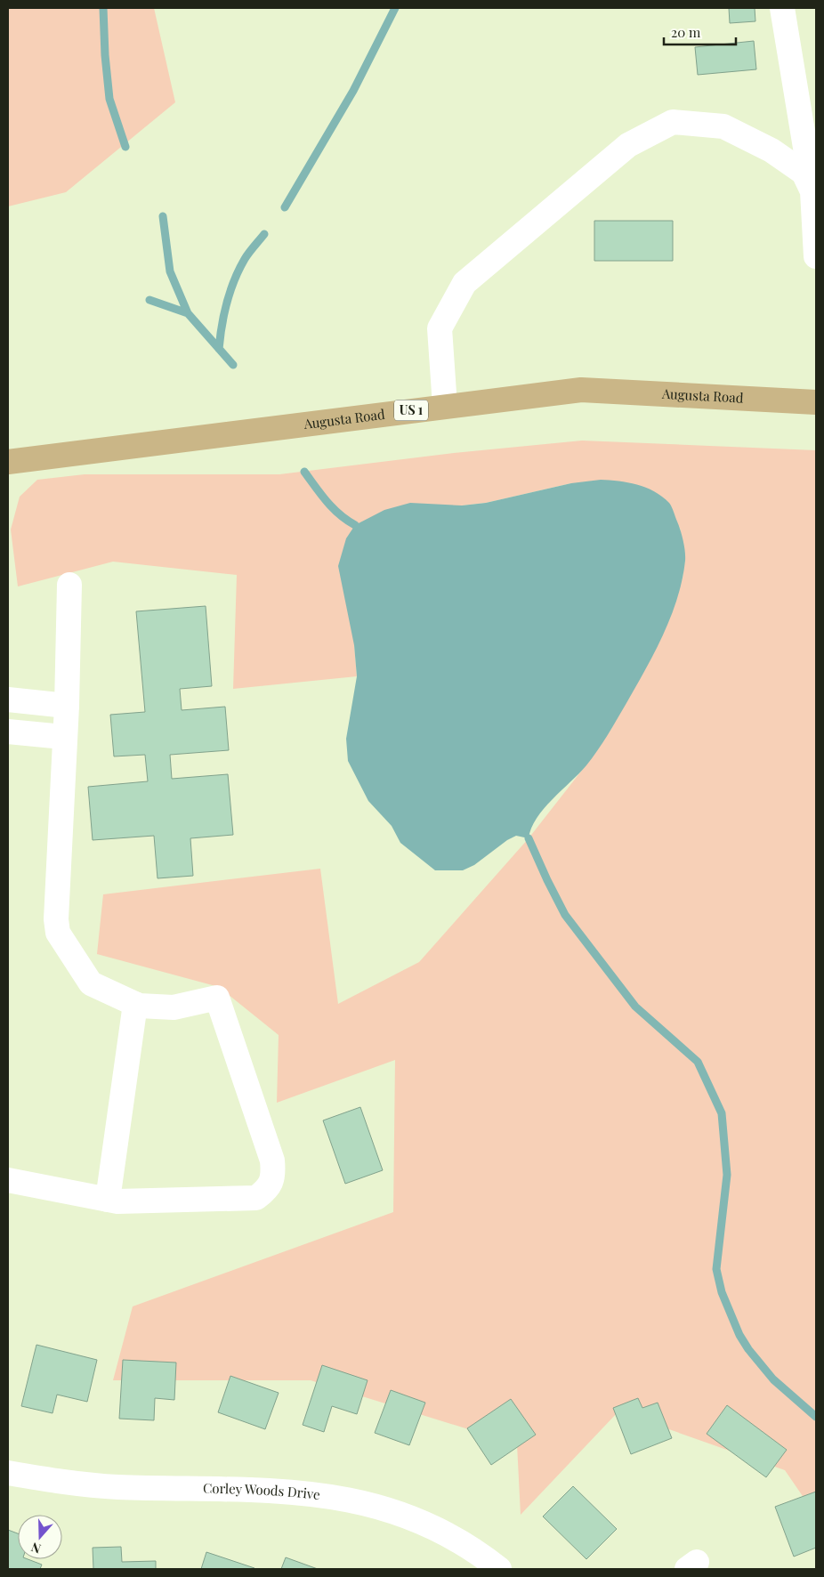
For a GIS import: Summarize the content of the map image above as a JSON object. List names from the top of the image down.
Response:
{
  "streets": {
    "main road": ["Augusta Road", "US 1"],
    "street": ["Corley Woods Drive"]
  },
  "scale_bar": "20 m",
  "north": "bottom"
}
